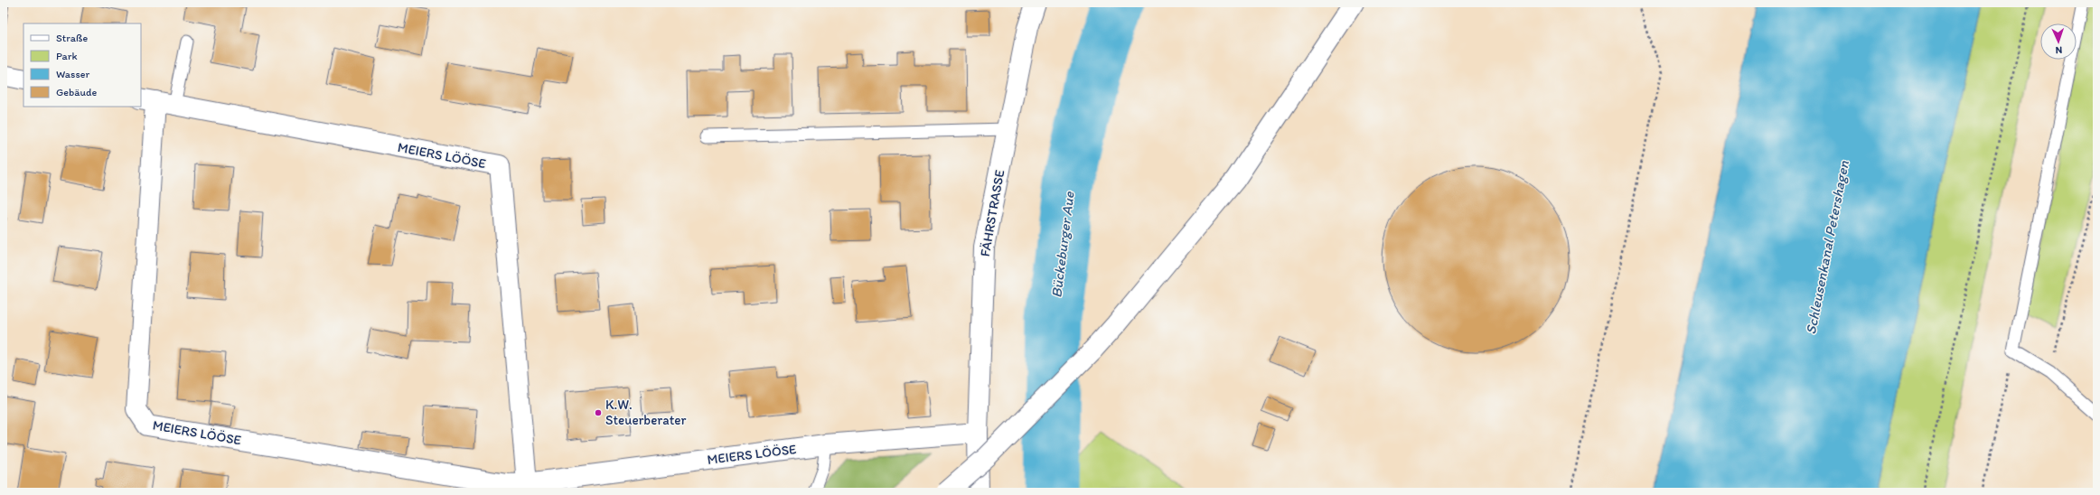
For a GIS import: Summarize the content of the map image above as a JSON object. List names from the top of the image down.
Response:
{
  "streets": {
    "street": ["MEIERS LÖÖSE", "FÄHRSTRASSE"]
  },
  "crossings": [
    ["MEIERS LÖÖSE", "FÄHRSTRASSE"]
  ],
  "water": ["Bückeburger Aue", "Schleusenkanal Petershagen"],
  "places": ["K.W. Steuerberater"],
  "legend": [
    "Straße",
    "Park",
    "Wasser",
    "Gebäude"
  ],
  "north": "bottom"
}
